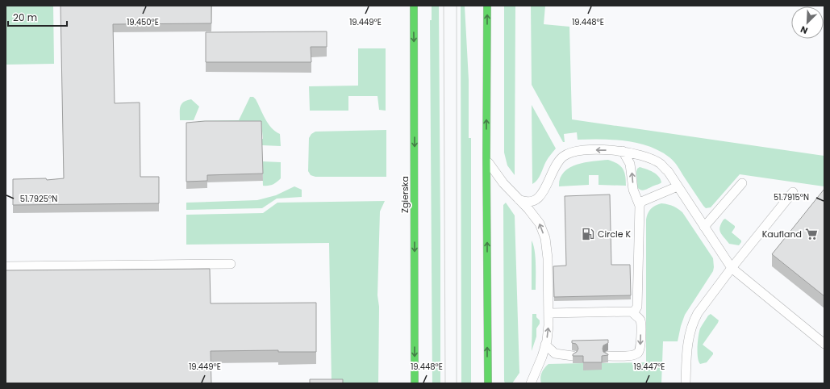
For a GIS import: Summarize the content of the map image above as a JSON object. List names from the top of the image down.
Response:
{
  "streets": {
    "main road": ["Zgierska"]
  },
  "one_way": ["Zgierska"],
  "places": {
    "fuel station": ["Circle K"],
    "supermarket": ["Kaufland"]
  },
  "scale_bar": "20 m",
  "north": "bottom left",
  "coordinates": [
    "19.450°E",
    "19.448°E",
    "19.449°E",
    "51.7915°N",
    "51.7925°N",
    "19.447°E"
  ]
}
